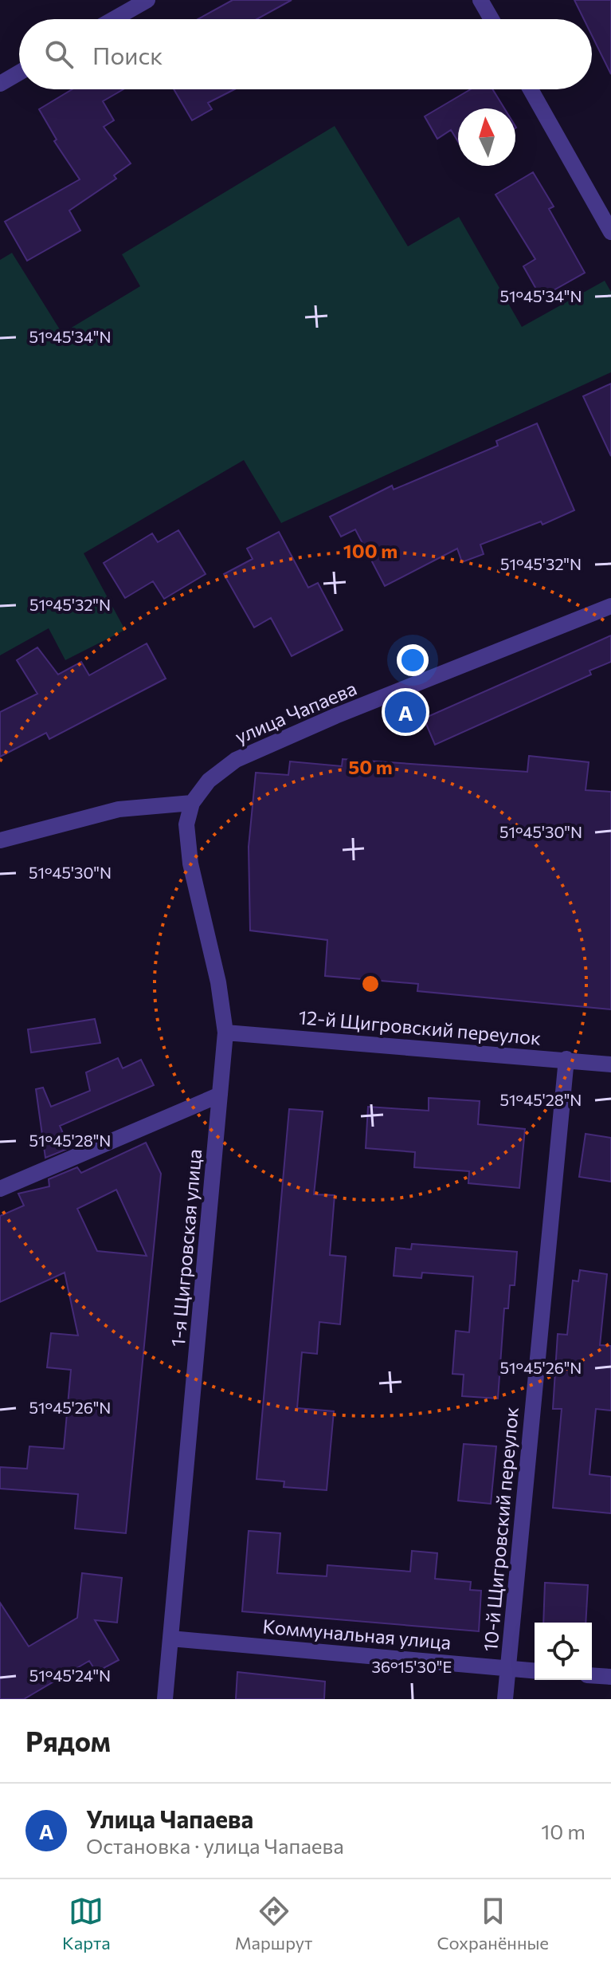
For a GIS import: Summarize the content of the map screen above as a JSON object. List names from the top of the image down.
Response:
{
  "streets": {
    "street": [
      "улица Чапаева",
      "12-й Щигровский переулок",
      "1-я Щигровская улица",
      "10-й Щигровский переулок",
      "Коммунальная улица"
    ]
  },
  "crossings": [
    ["улица Чапаева", "1-я Щигровская улица"],
    ["12-й Щигровский переулок", "1-я Щигровская улица"],
    ["12-й Щигровский переулок", "10-й Щигровский переулок"],
    ["1-я Щигровская улица", "Коммунальная улица"],
    ["10-й Щигровский переулок", "Коммунальная улица"]
  ],
  "north": "top",
  "page": {
    "search": "Поиск",
    "pins": "A",
    "heading": "Рядом",
    "list": [
      {
        "mark": "A",
        "name": "Улица Чапаева",
        "note": "Остановка · улица Чапаева",
        "value": "10 m"
      }
    ],
    "nav": ["Карта", "Маршрут", "Сохранённые"]
  },
  "coordinates": [
    "51°45'34\"N",
    "51°45'32\"N",
    "51°45'30\"N",
    "51°45'28\"N",
    "51°45'26\"N",
    "36°15'30\"E",
    "51°45'24\"N"
  ],
  "rings": ["100 m", "50 m"]
}
